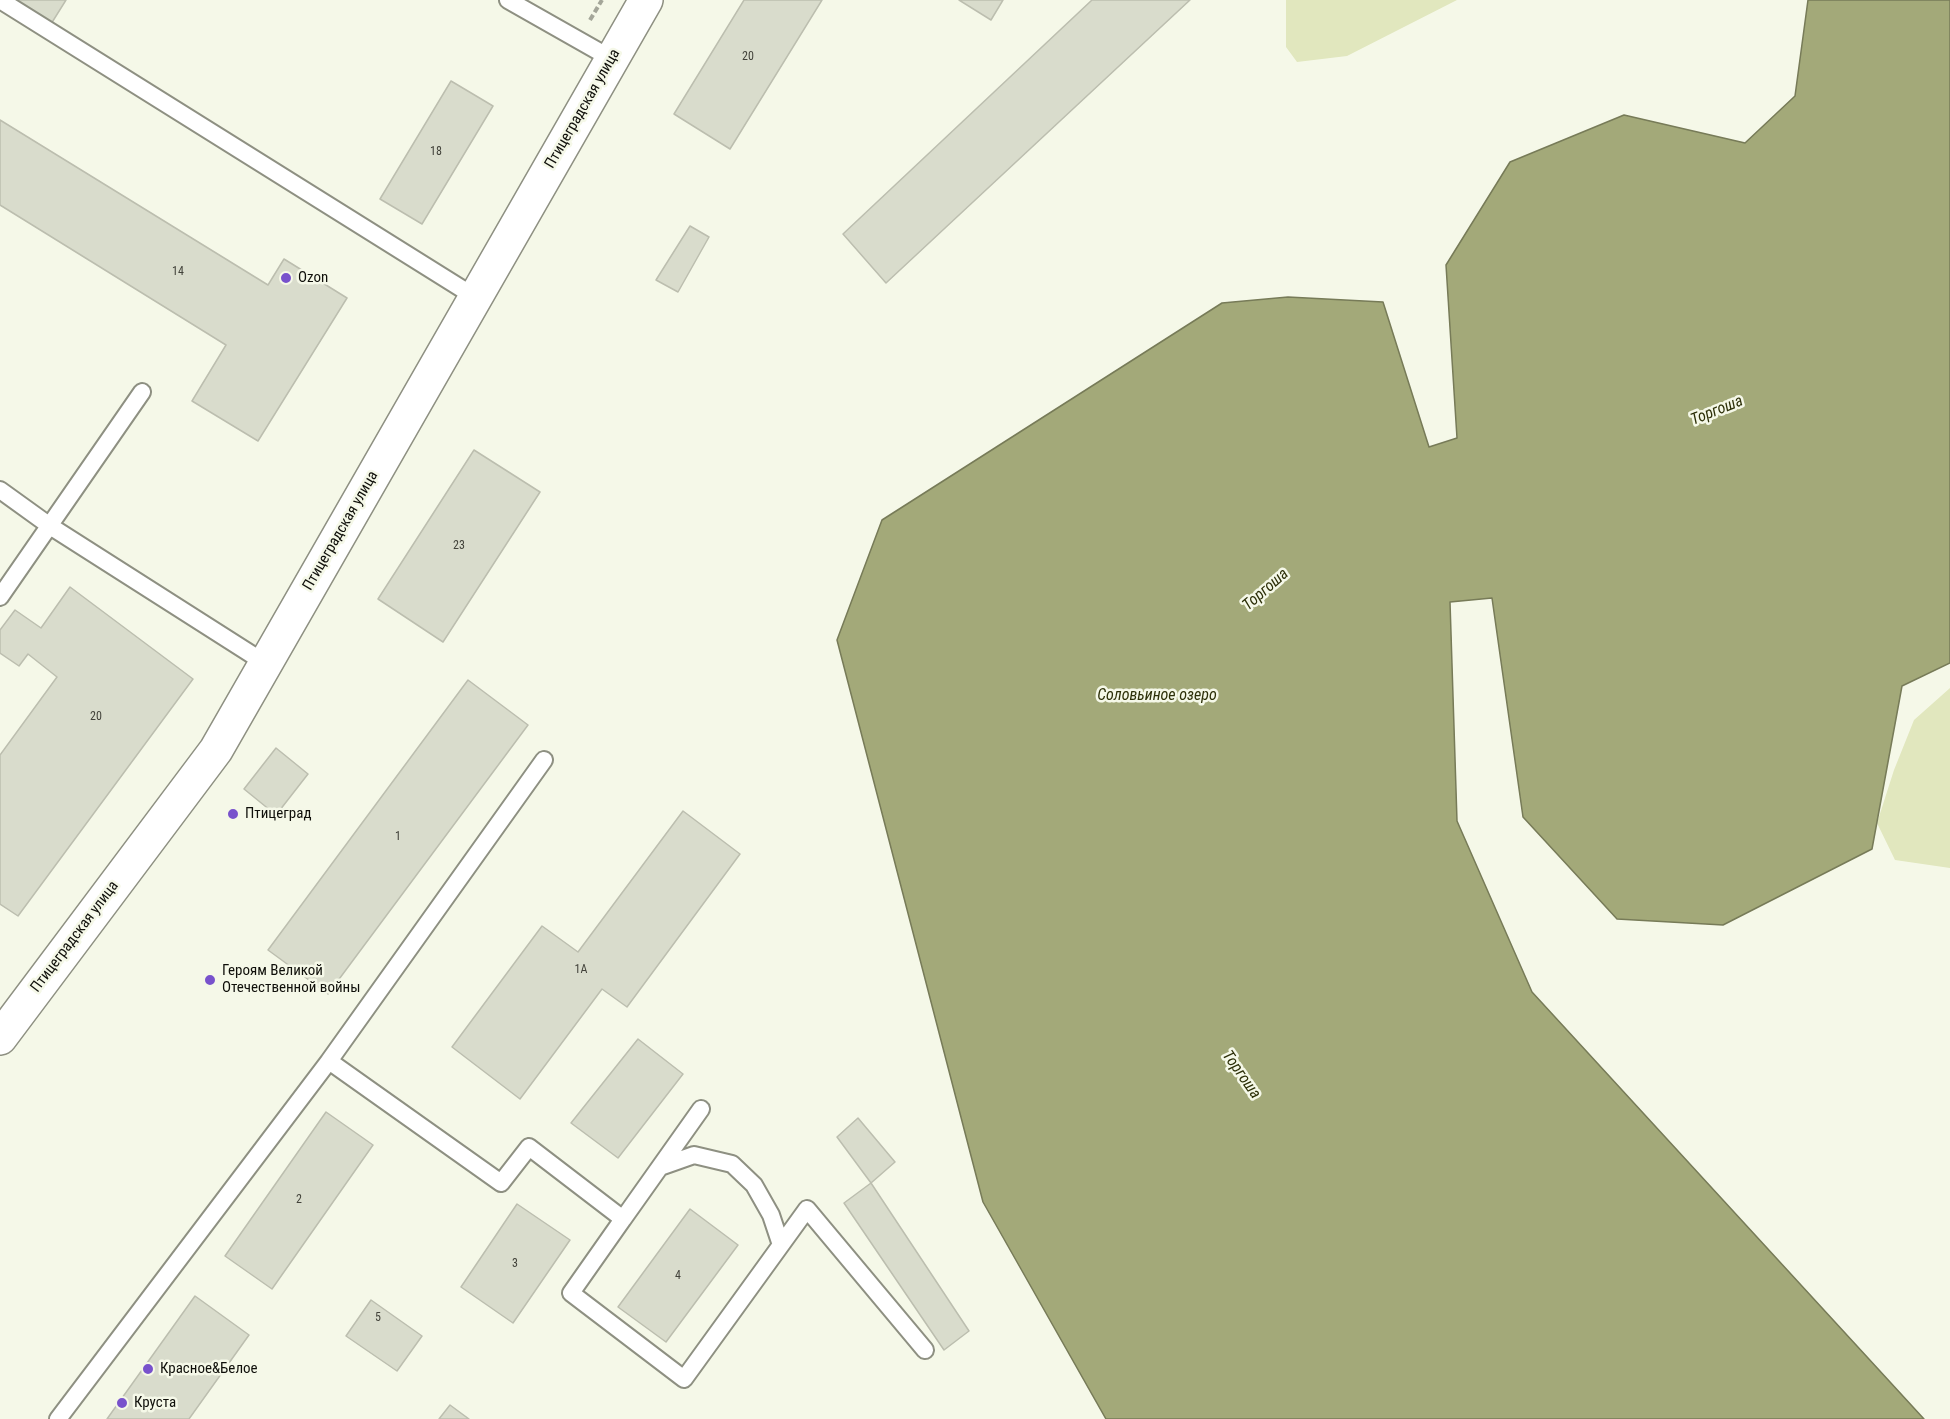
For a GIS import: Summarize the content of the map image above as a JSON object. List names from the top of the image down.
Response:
{
  "streets": {
    "street": ["Птицеградская улица"]
  },
  "water": ["Торгоша", "Соловьиное озеро"],
  "places": [
    "Ozon",
    "Птицеград",
    "Героям Великой Отечественной войны",
    "Красное&Белое",
    "Круста"
  ],
  "house_numbers": [
    "20",
    "18",
    "14",
    "23",
    "20",
    "1",
    "1А",
    "2",
    "3",
    "4",
    "5"
  ]
}
